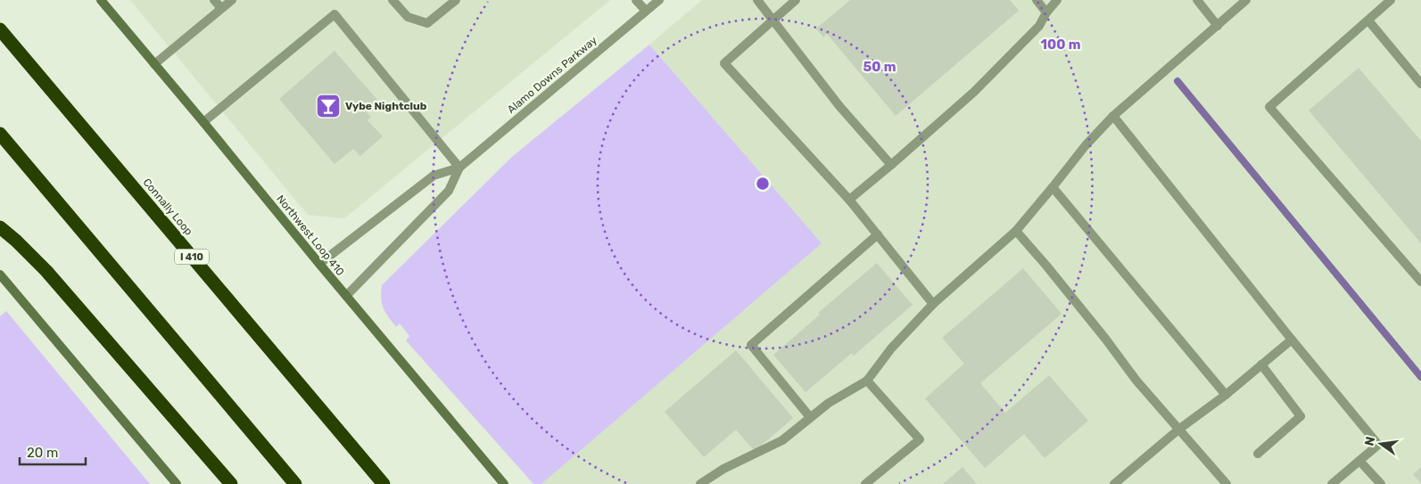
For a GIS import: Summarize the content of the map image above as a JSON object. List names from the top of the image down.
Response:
{
  "streets": {
    "highway": ["Connally Loop", "I 410"],
    "main road": ["Northwest Loop 410"],
    "street": ["Alamo Downs Parkway"]
  },
  "crossings": [
    ["Alamo Downs Parkway", "Northwest Loop 410"]
  ],
  "places": {
    "bar": ["Vybe Nightclub"]
  },
  "scale_bar": "20 m",
  "north": "left",
  "rings": ["100 m", "50 m"]
}
